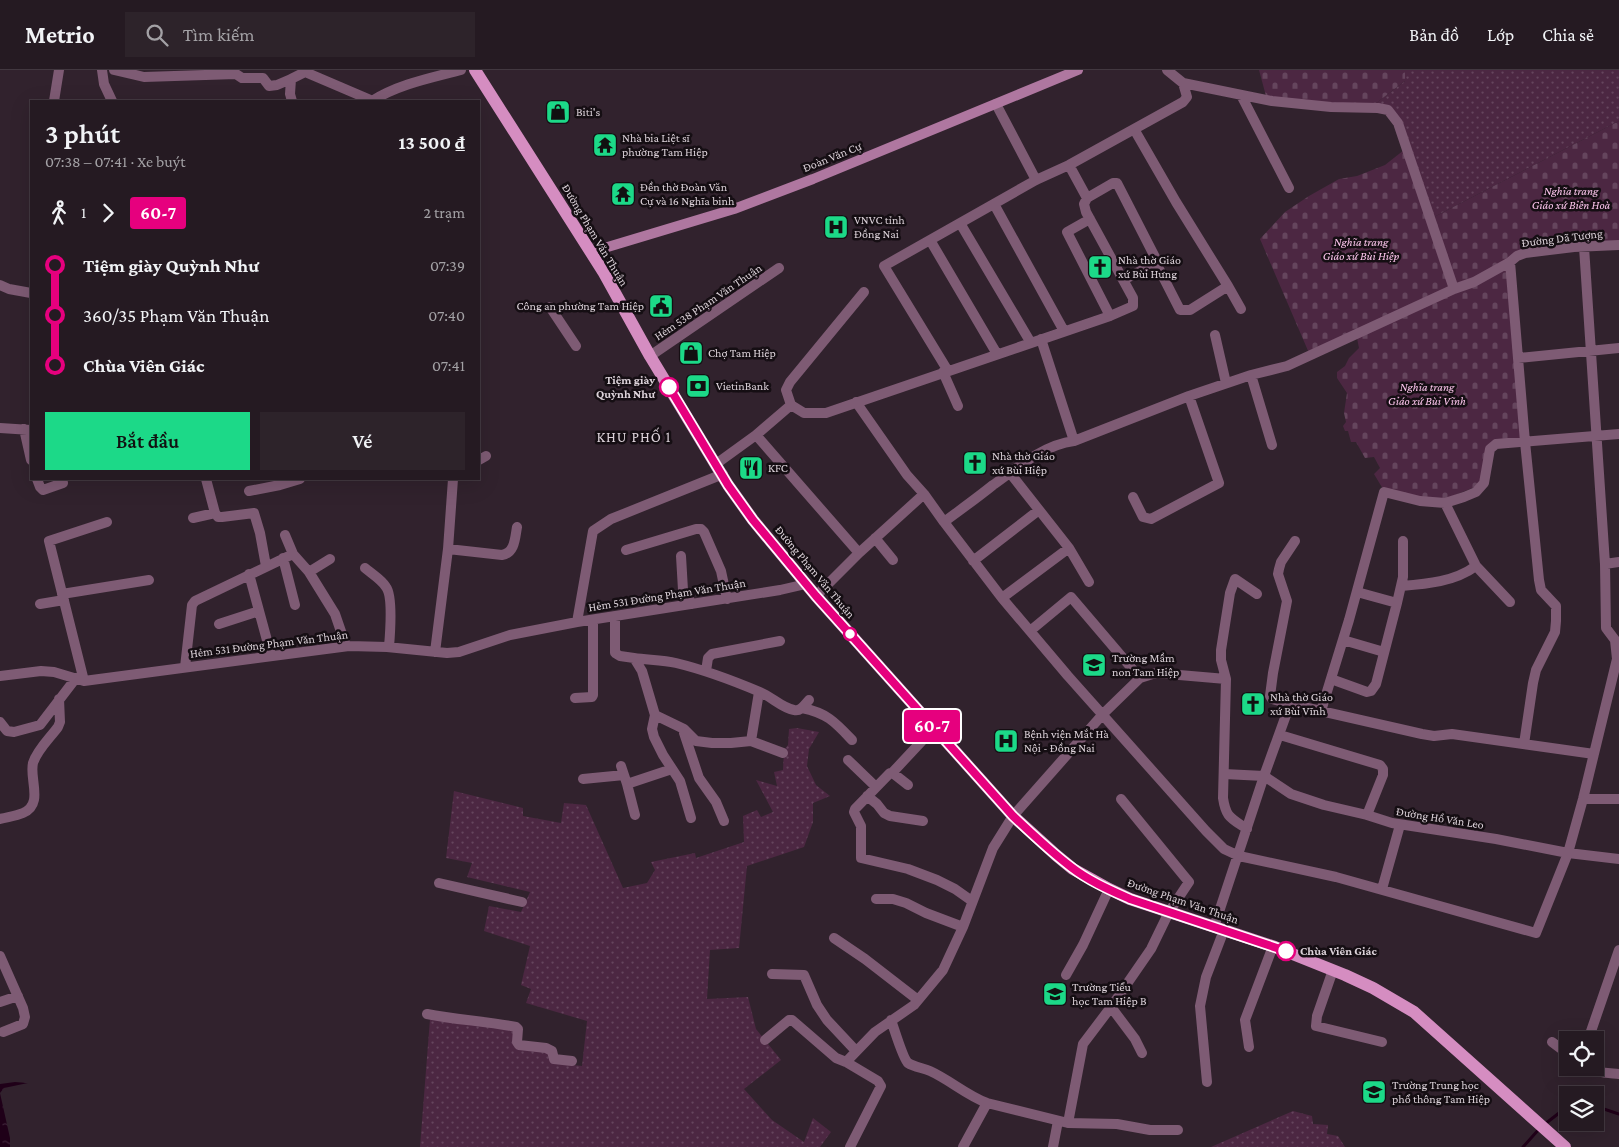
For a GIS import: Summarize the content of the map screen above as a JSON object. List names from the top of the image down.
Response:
{
  "streets": {
    "main road": ["Đường Phạm Văn Thuận"],
    "street": [
      "Đoàn Văn Cự",
      "Đường Dã Tượng",
      "Hẻm 538 Phạm Văn Thuận",
      "Hẻm 531 Đường Phạm Văn Thuận",
      "Đường Hồ Văn Leo"
    ]
  },
  "crossings": [
    ["Đoàn Văn Cự", "Đường Phạm Văn Thuận"],
    ["Đường Phạm Văn Thuận", "Hẻm 538 Phạm Văn Thuận"],
    ["Đường Phạm Văn Thuận", "Hẻm 531 Đường Phạm Văn Thuận"]
  ],
  "districts": ["KHU PHỐ 1"],
  "parks": ["Nghĩa trang Giáo xứ Biên Hoà", "Nghĩa trang Giáo xứ Bùi Hiệp", "Nghĩa trang Giáo xứ Bùi Vĩnh"],
  "places": {
    "shop": ["Biti's", "Chợ Tam Hiệp"],
    "temple": ["Nhà bia Liệt sĩ phường Tam Hiệp", "Đền thờ Đoàn Văn Cự và 16 Nghĩa binh"],
    "hospital": ["VNVC tỉnh Đồng Nai", "Bệnh viện Mắt Hà Nội - Đồng Nai"],
    "church": ["Nhà thờ Giáo xứ Bùi Hưng", "Nhà thờ Giáo xứ Bùi Hiệp", "Nhà thờ Giáo xứ Bùi Vĩnh"],
    "public building": ["Công an phường Tam Hiệp"],
    "bank": ["VietinBank"],
    "other": ["Tiệm giày Quỳnh Như", "Chùa Viên Giác"],
    "restaurant": ["KFC"],
    "school or university": ["Trường Mầm non Tam Hiệp", "Trường Tiểu học Tam Hiệp B", "Trường Trung học phổ thông Tam Hiệp"]
  },
  "lines": ["bus line 60-7"],
  "page": {
    "header": "Metrio",
    "search": "Tìm kiếm",
    "nav": ["Bản đồ", "Lớp", "Chia sẻ"],
    "on_map": "60-7",
    "heading": ["3 phút", "07:38 – 07:41 · Xe buýt", "13 500 ₫"],
    "legs": ["1", "60-7", "2 trạm"],
    "list": [
      {
        "name": "Tiệm giày Quỳnh Như",
        "value": "07:39"
      },
      {
        "name": "360/35 Phạm Văn Thuận",
        "value": "07:40"
      },
      {
        "name": "Chùa Viên Giác",
        "value": "07:41"
      }
    ],
    "buttons": ["Bắt đầu", "Vé"]
  }
}
